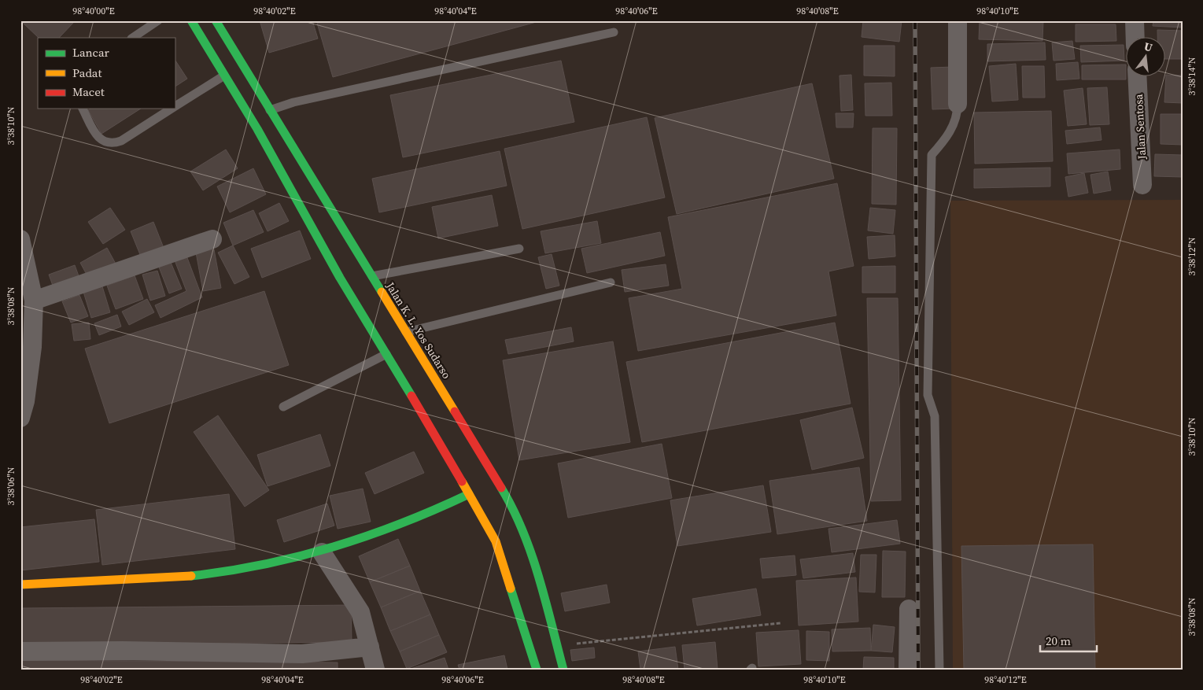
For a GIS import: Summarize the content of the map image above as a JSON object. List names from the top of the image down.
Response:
{
  "streets": {
    "main road": ["Jalan K. L. Yos Sudarso"],
    "street": ["Jalan Sentosa"]
  },
  "legend": ["Lancar", "Padat", "Macet"],
  "scale_bar": "20 m",
  "north": "top",
  "coordinates": [
    "98°40'00\"E",
    "98°40'02\"E",
    "98°40'04\"E",
    "98°40'06\"E",
    "98°40'08\"E",
    "98°40'10\"E",
    "3°38'14\"N",
    "3°38'10\"N",
    "3°38'12\"N",
    "3°38'08\"N",
    "3°38'06\"N",
    "98°40'12\"E"
  ]
}
